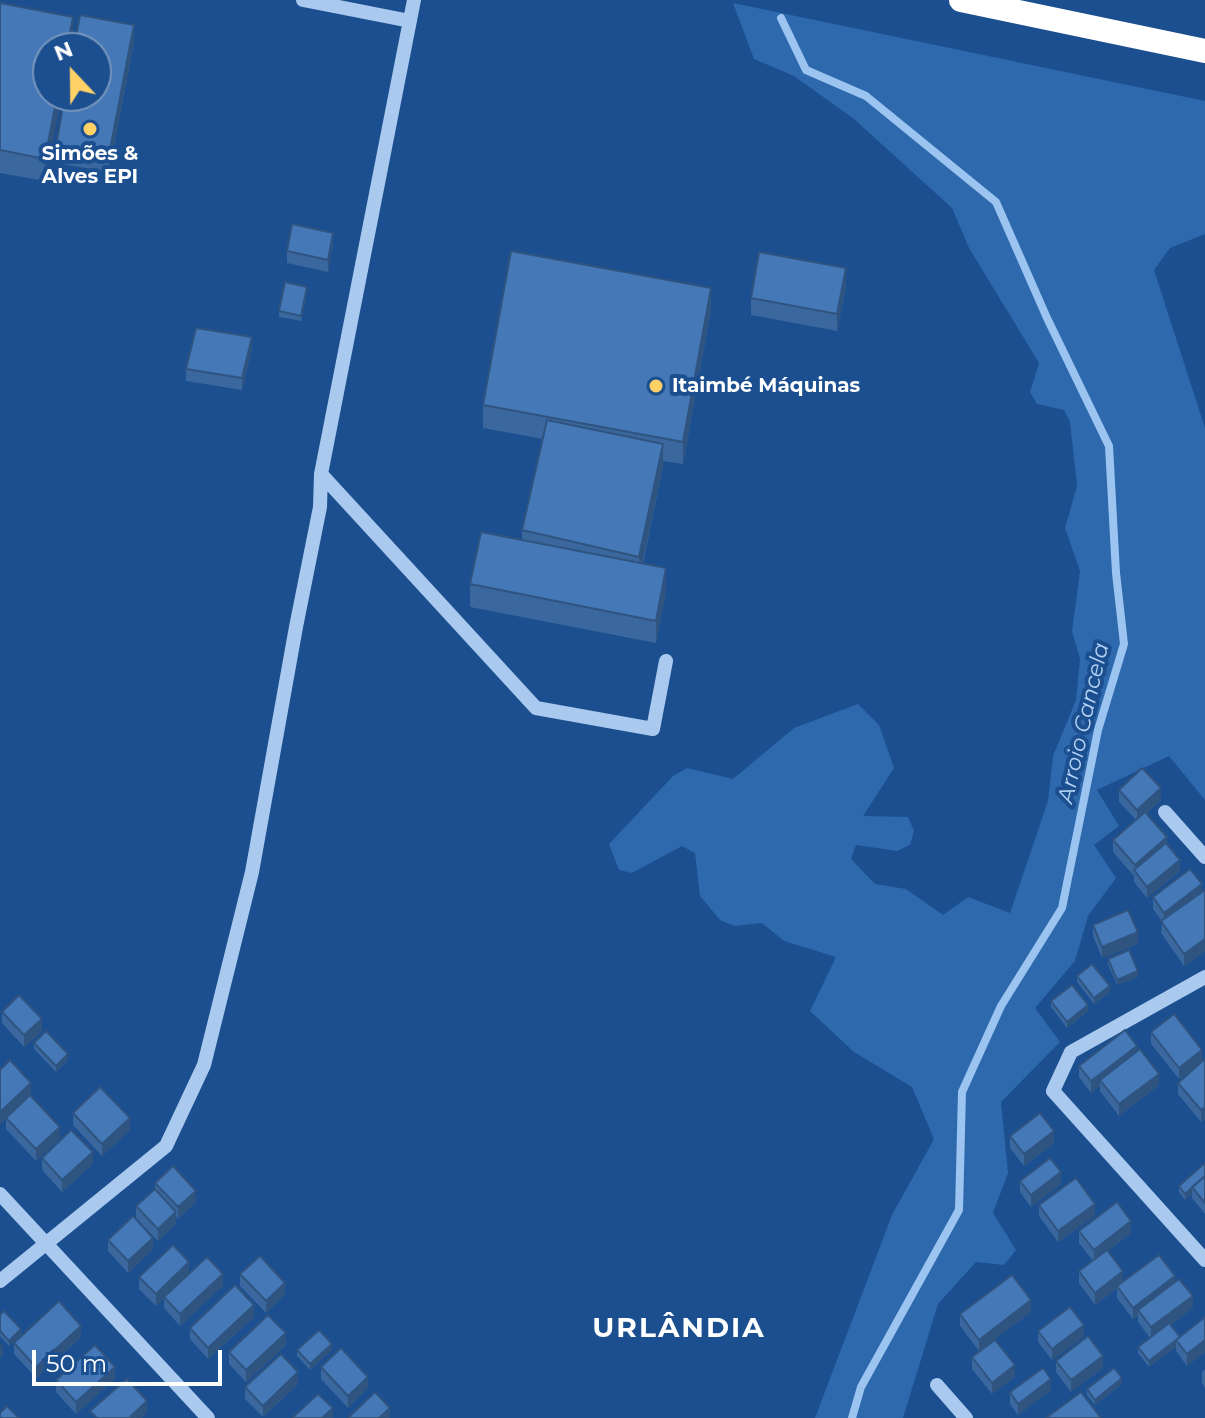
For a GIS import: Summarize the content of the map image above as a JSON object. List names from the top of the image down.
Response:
{
  "districts": ["URLÂNDIA"],
  "water": ["Arroio Cancela"],
  "places": ["Simões & Alves EPI", "Itaimbé Máquinas"],
  "scale_bar": "50 m",
  "north": "top"
}
